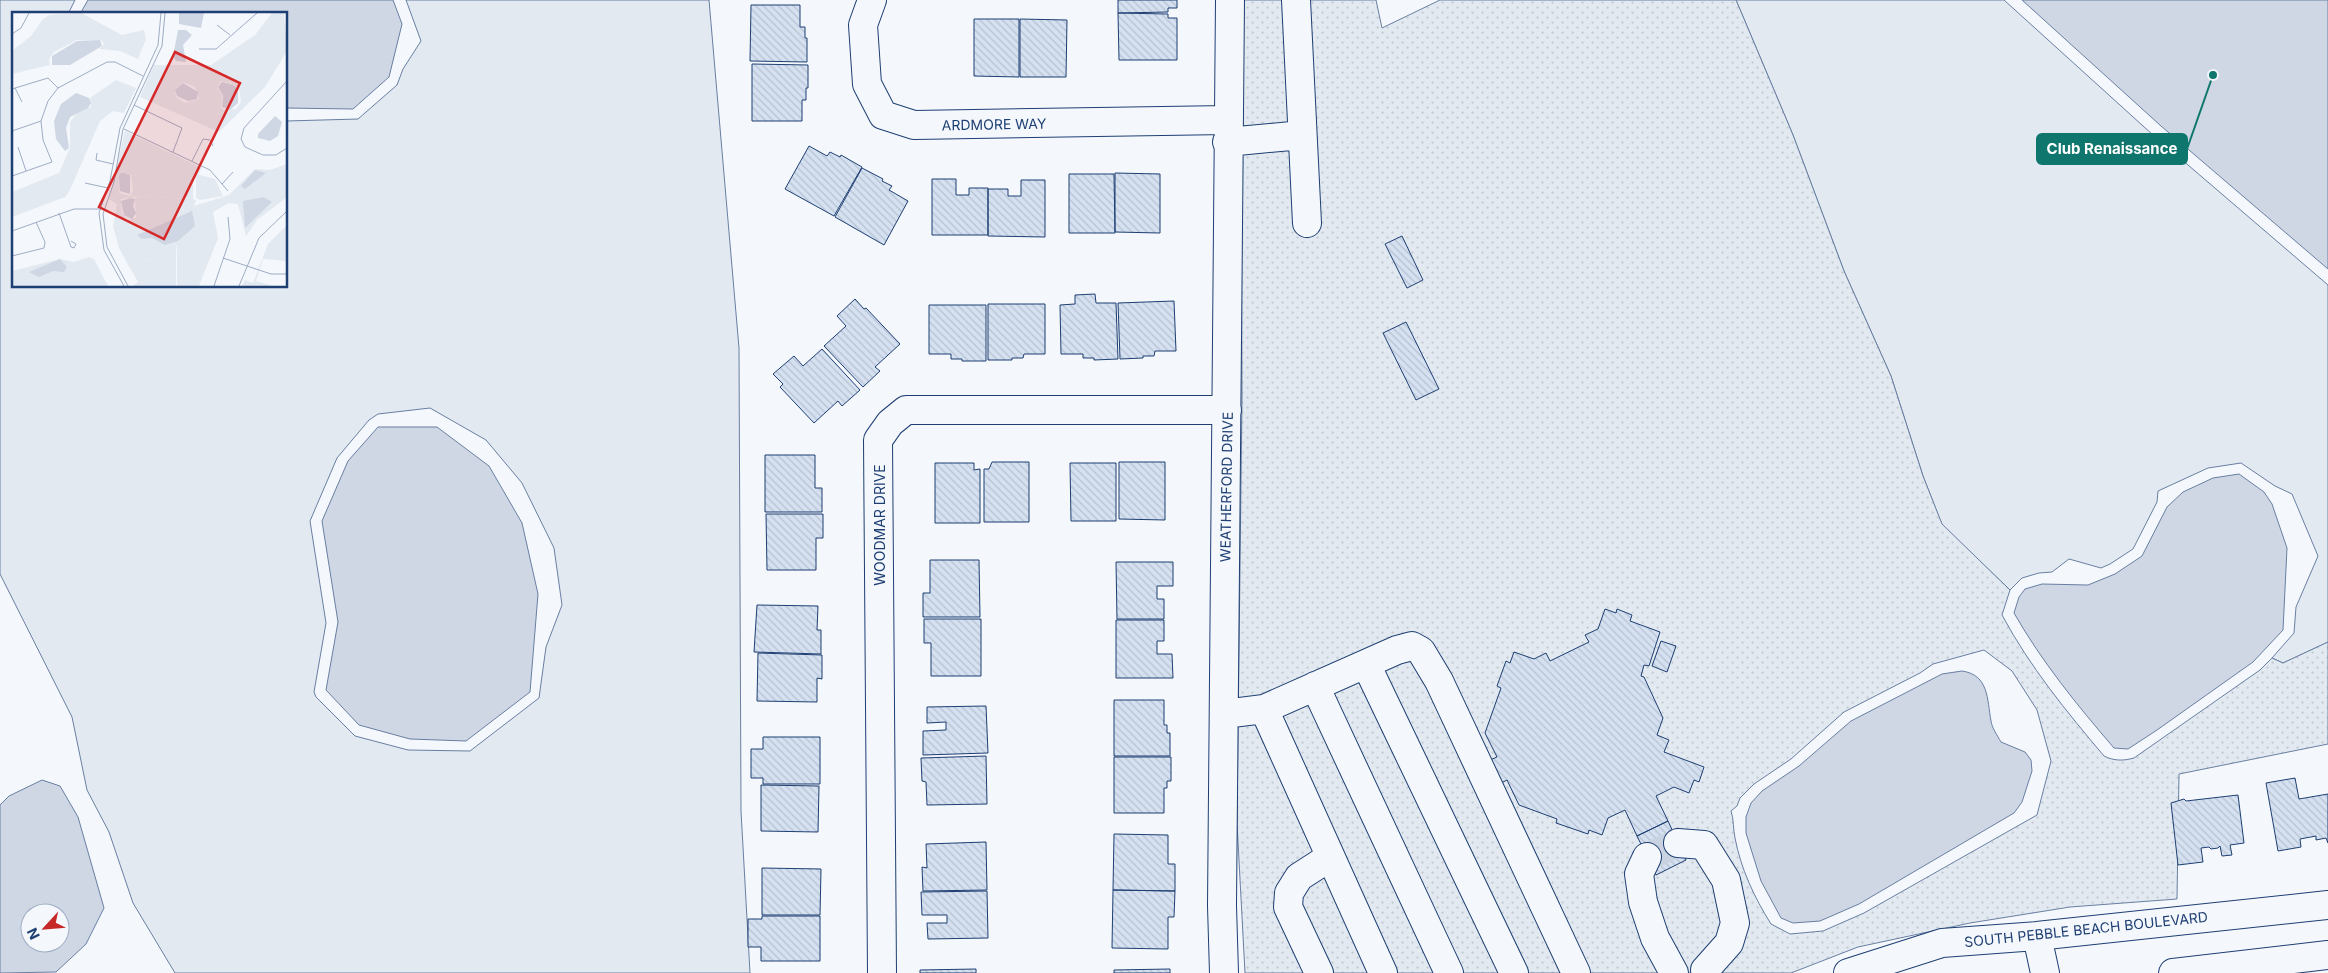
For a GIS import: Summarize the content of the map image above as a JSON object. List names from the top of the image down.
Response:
{
  "streets": {
    "street": [
      "ARDMORE WAY",
      "WEATHERFORD DRIVE",
      "WOODMAR DRIVE",
      "SOUTH PEBBLE BEACH BOULEVARD"
    ]
  },
  "crossings": [
    ["ARDMORE WAY", "WEATHERFORD DRIVE"],
    ["WEATHERFORD DRIVE", "WOODMAR DRIVE"]
  ],
  "places": ["Club Renaissance"],
  "north": "bottom left"
}
